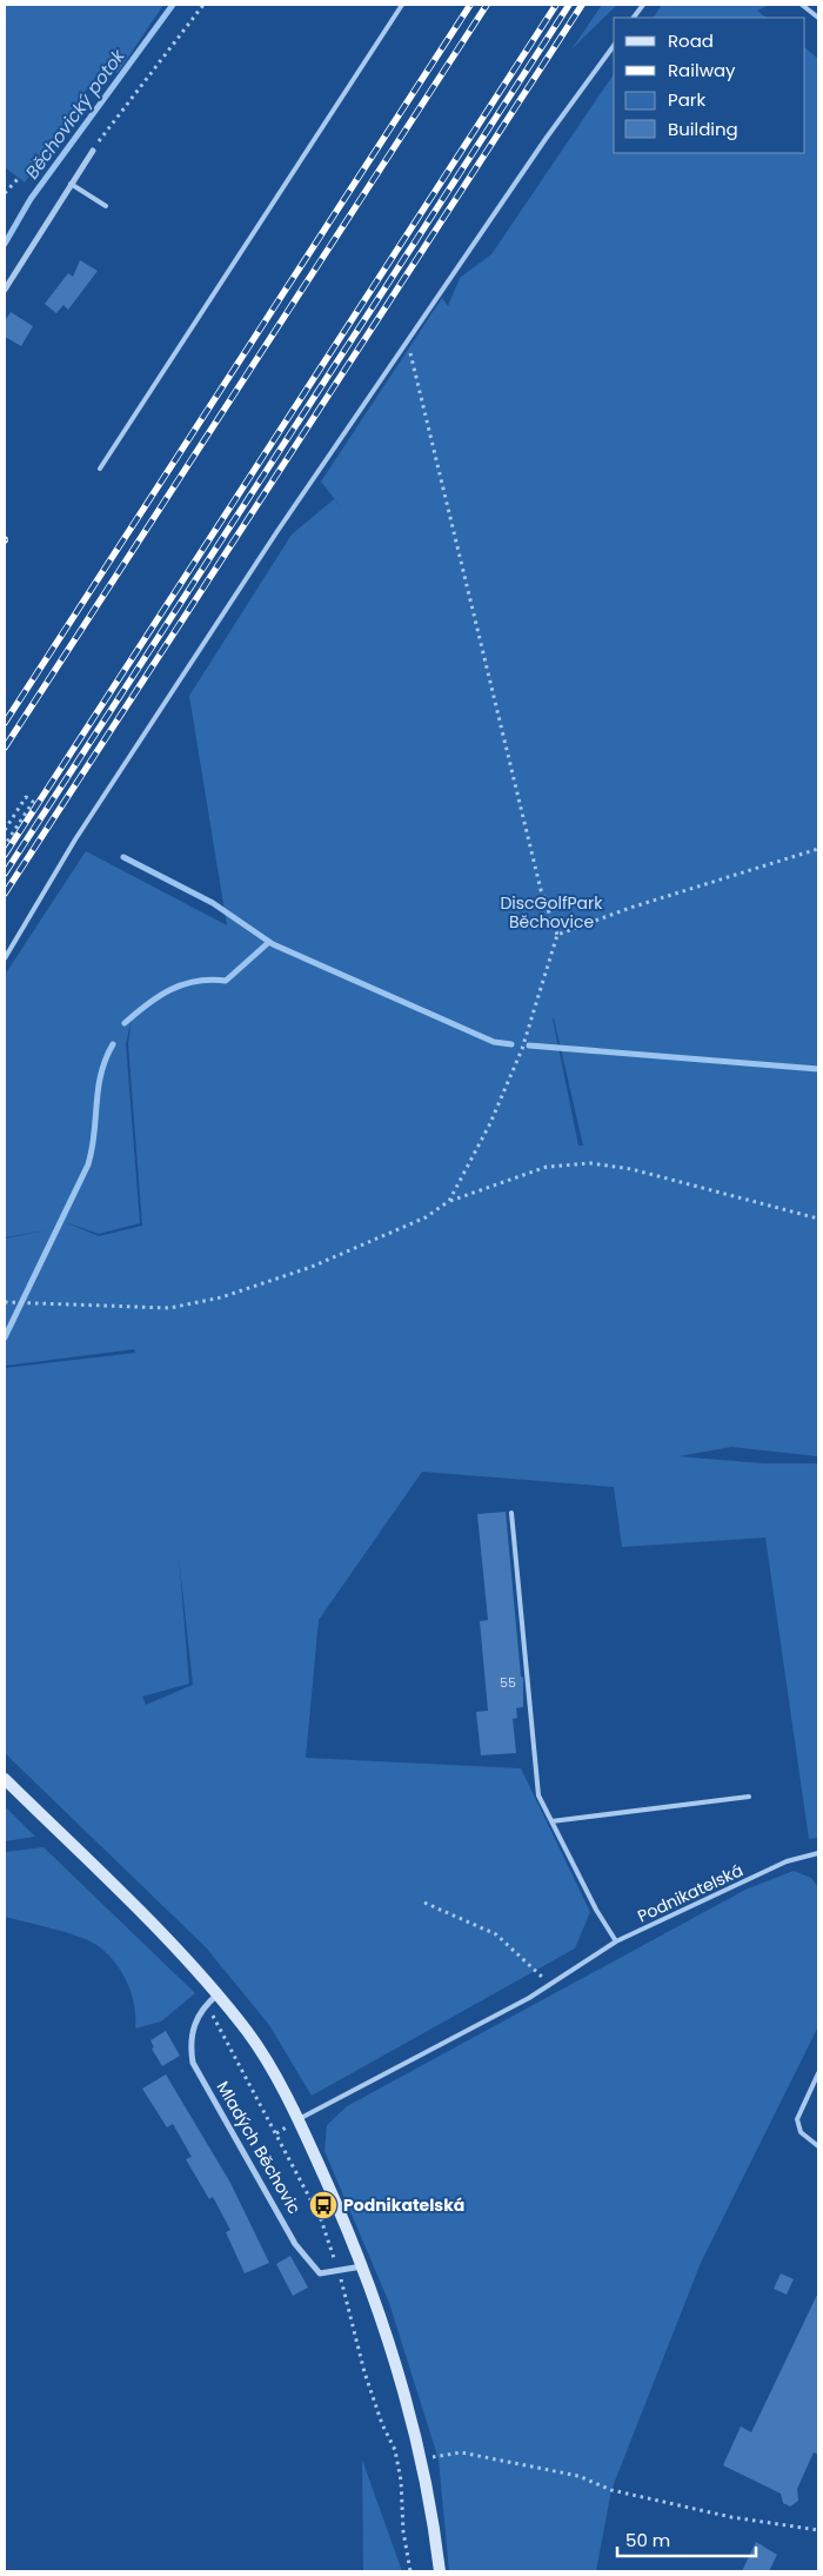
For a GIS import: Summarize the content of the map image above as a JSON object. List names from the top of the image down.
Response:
{
  "streets": {
    "street": ["Mladých Běchovic"],
    "lane": ["Podnikatelská"]
  },
  "water": ["Běchovický potok"],
  "parks": ["DiscGolfPark Běchovice"],
  "places": {
    "bus stop": ["Podnikatelská"]
  },
  "house_numbers": ["55"],
  "legend": [
    "Road",
    "Railway",
    "Park",
    "Building"
  ],
  "scale_bar": "50 m"
}
